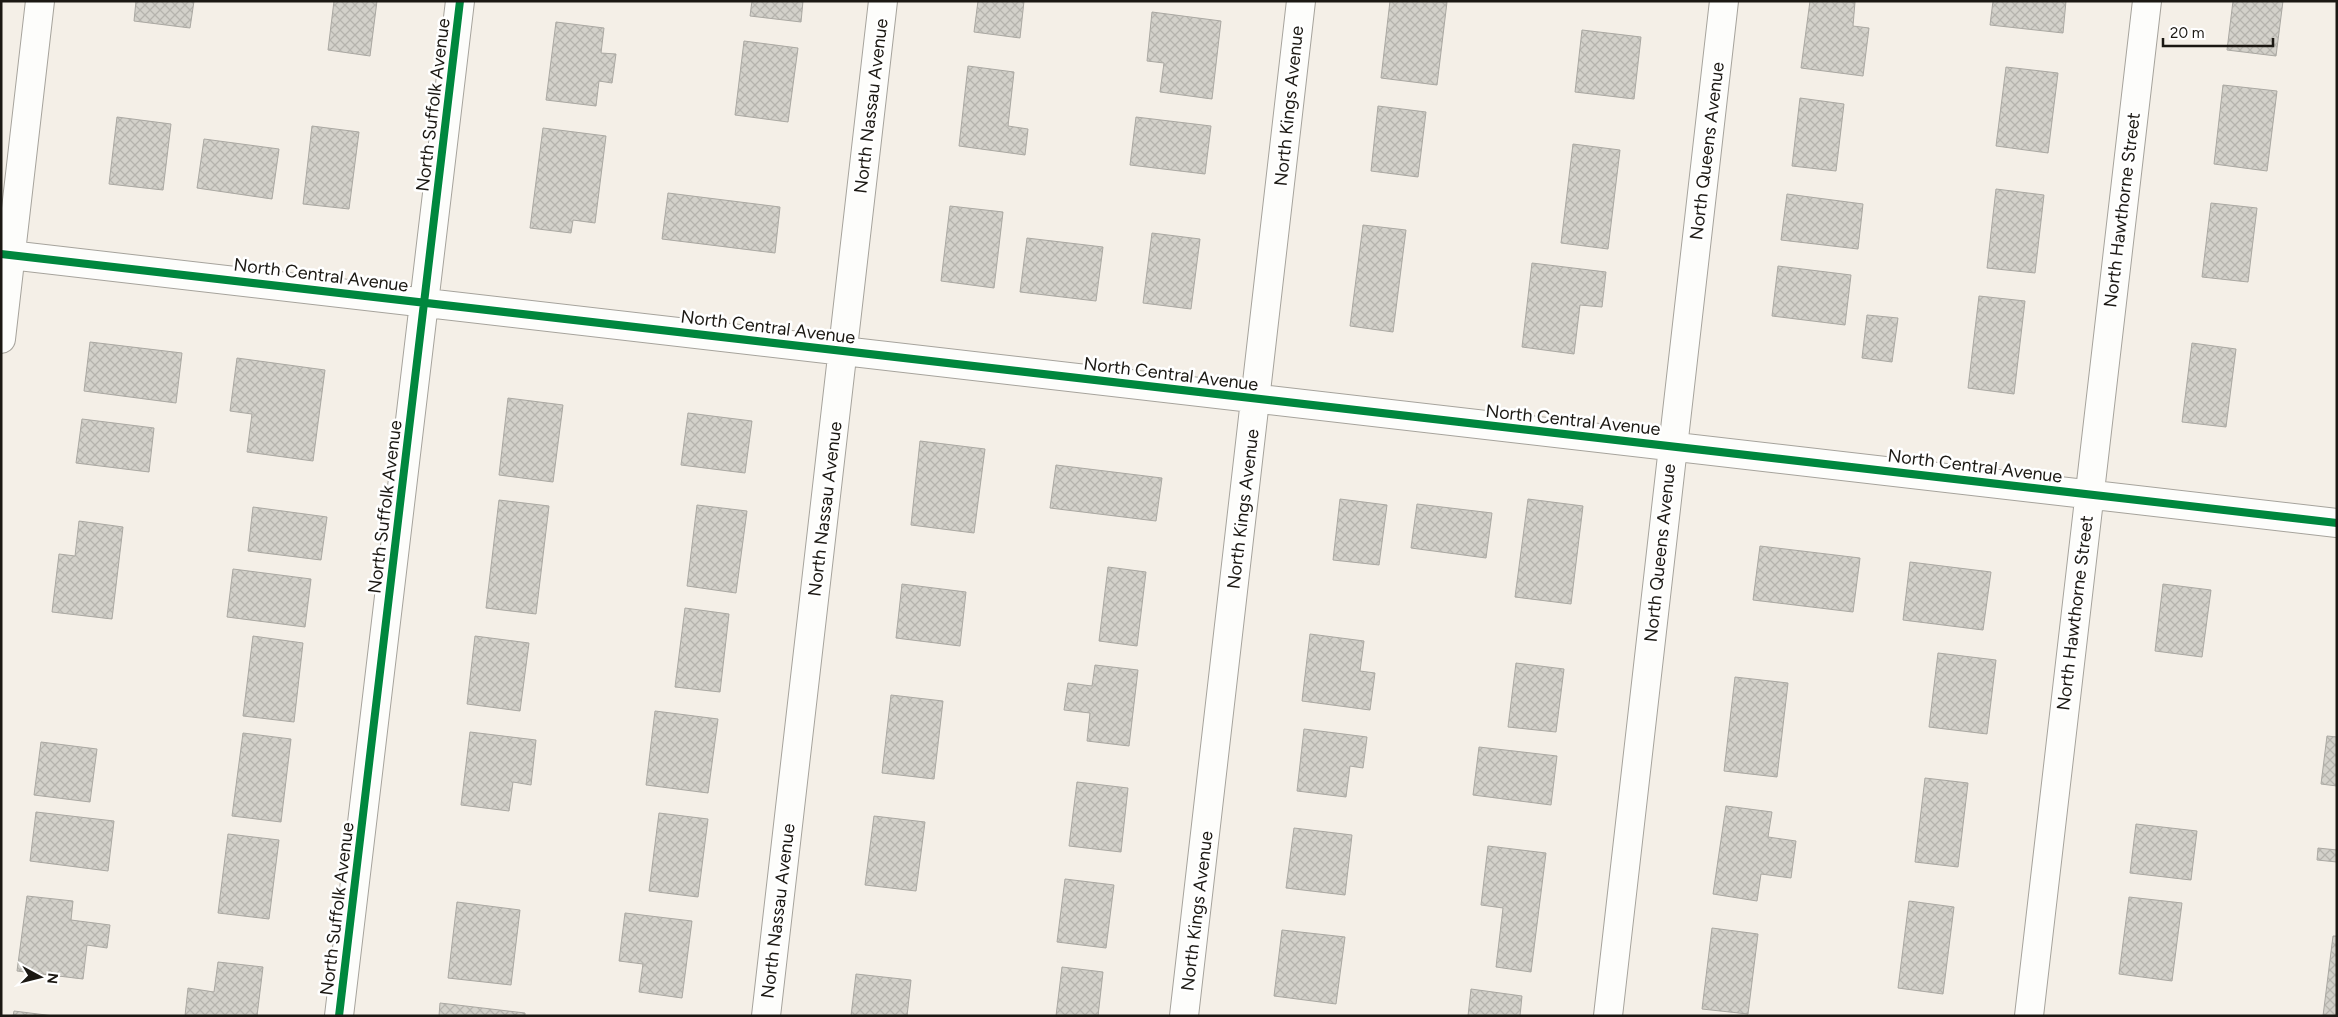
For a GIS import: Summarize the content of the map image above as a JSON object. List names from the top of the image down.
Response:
{
  "streets": {
    "street": [
      "North Suffolk Avenue",
      "North Nassau Avenue",
      "North Kings Avenue",
      "North Queens Avenue",
      "North Hawthorne Street",
      "North Central Avenue"
    ]
  },
  "crossings": [
    ["North Suffolk Avenue", "North Central Avenue"],
    ["North Nassau Avenue", "North Central Avenue"],
    ["North Kings Avenue", "North Central Avenue"],
    ["North Queens Avenue", "North Central Avenue"],
    ["North Hawthorne Street", "North Central Avenue"]
  ],
  "scale_bar": "20 m",
  "north": "right"
}
